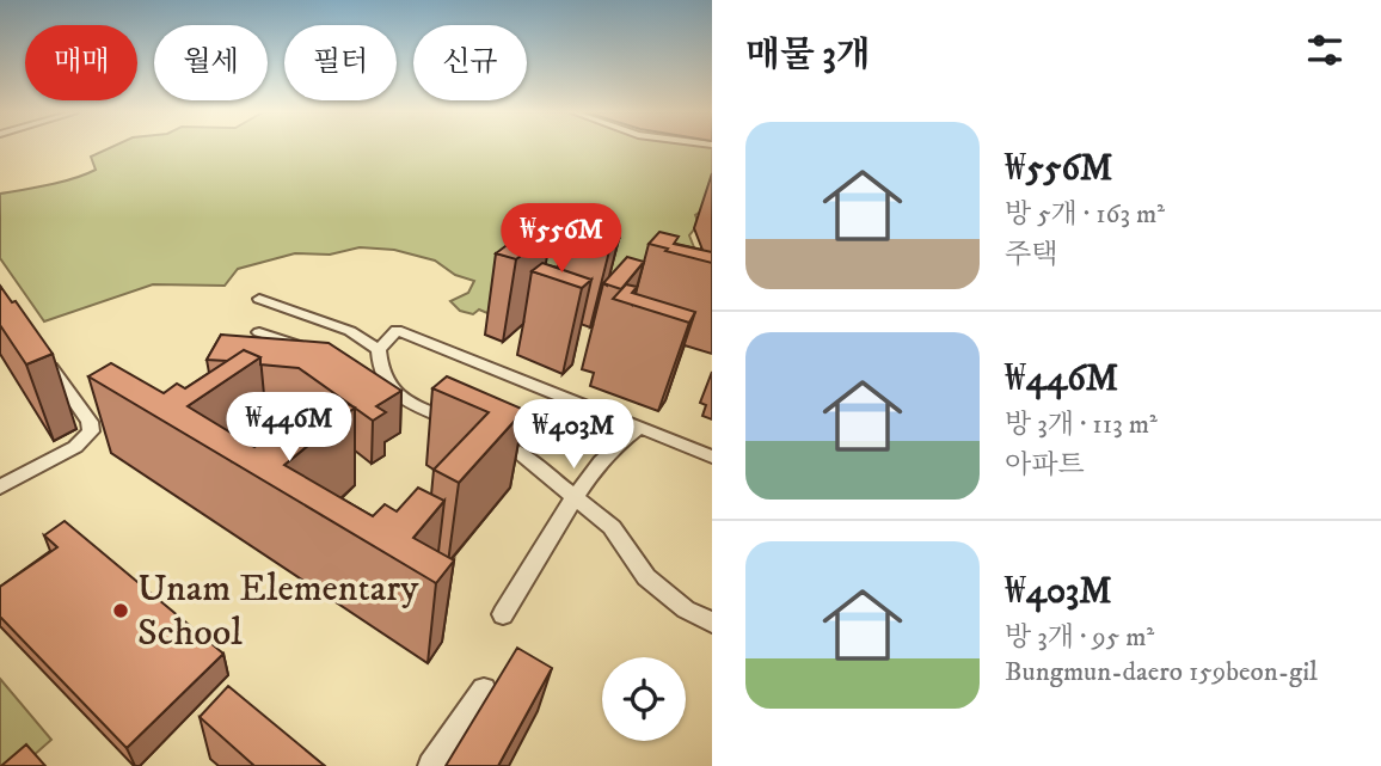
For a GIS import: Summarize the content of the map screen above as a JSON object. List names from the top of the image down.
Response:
{
  "places": ["Unam Elementary School"],
  "page": {
    "heading": "매물 3개",
    "chip": [
      "매매",
      "월세",
      "필터",
      "신규"
    ],
    "list": [
      {
        "name": "₩556M",
        "note": "방 5개 · 163 m² · 주택"
      },
      {
        "name": "₩446M",
        "note": "방 3개 · 113 m² · 아파트"
      },
      {
        "name": "₩403M",
        "note": "방 3개 · 95 m² · Bungmun-daero 159beon-gil"
      }
    ],
    "price": ["₩556M", "₩446M", "₩403M"]
  }
}
